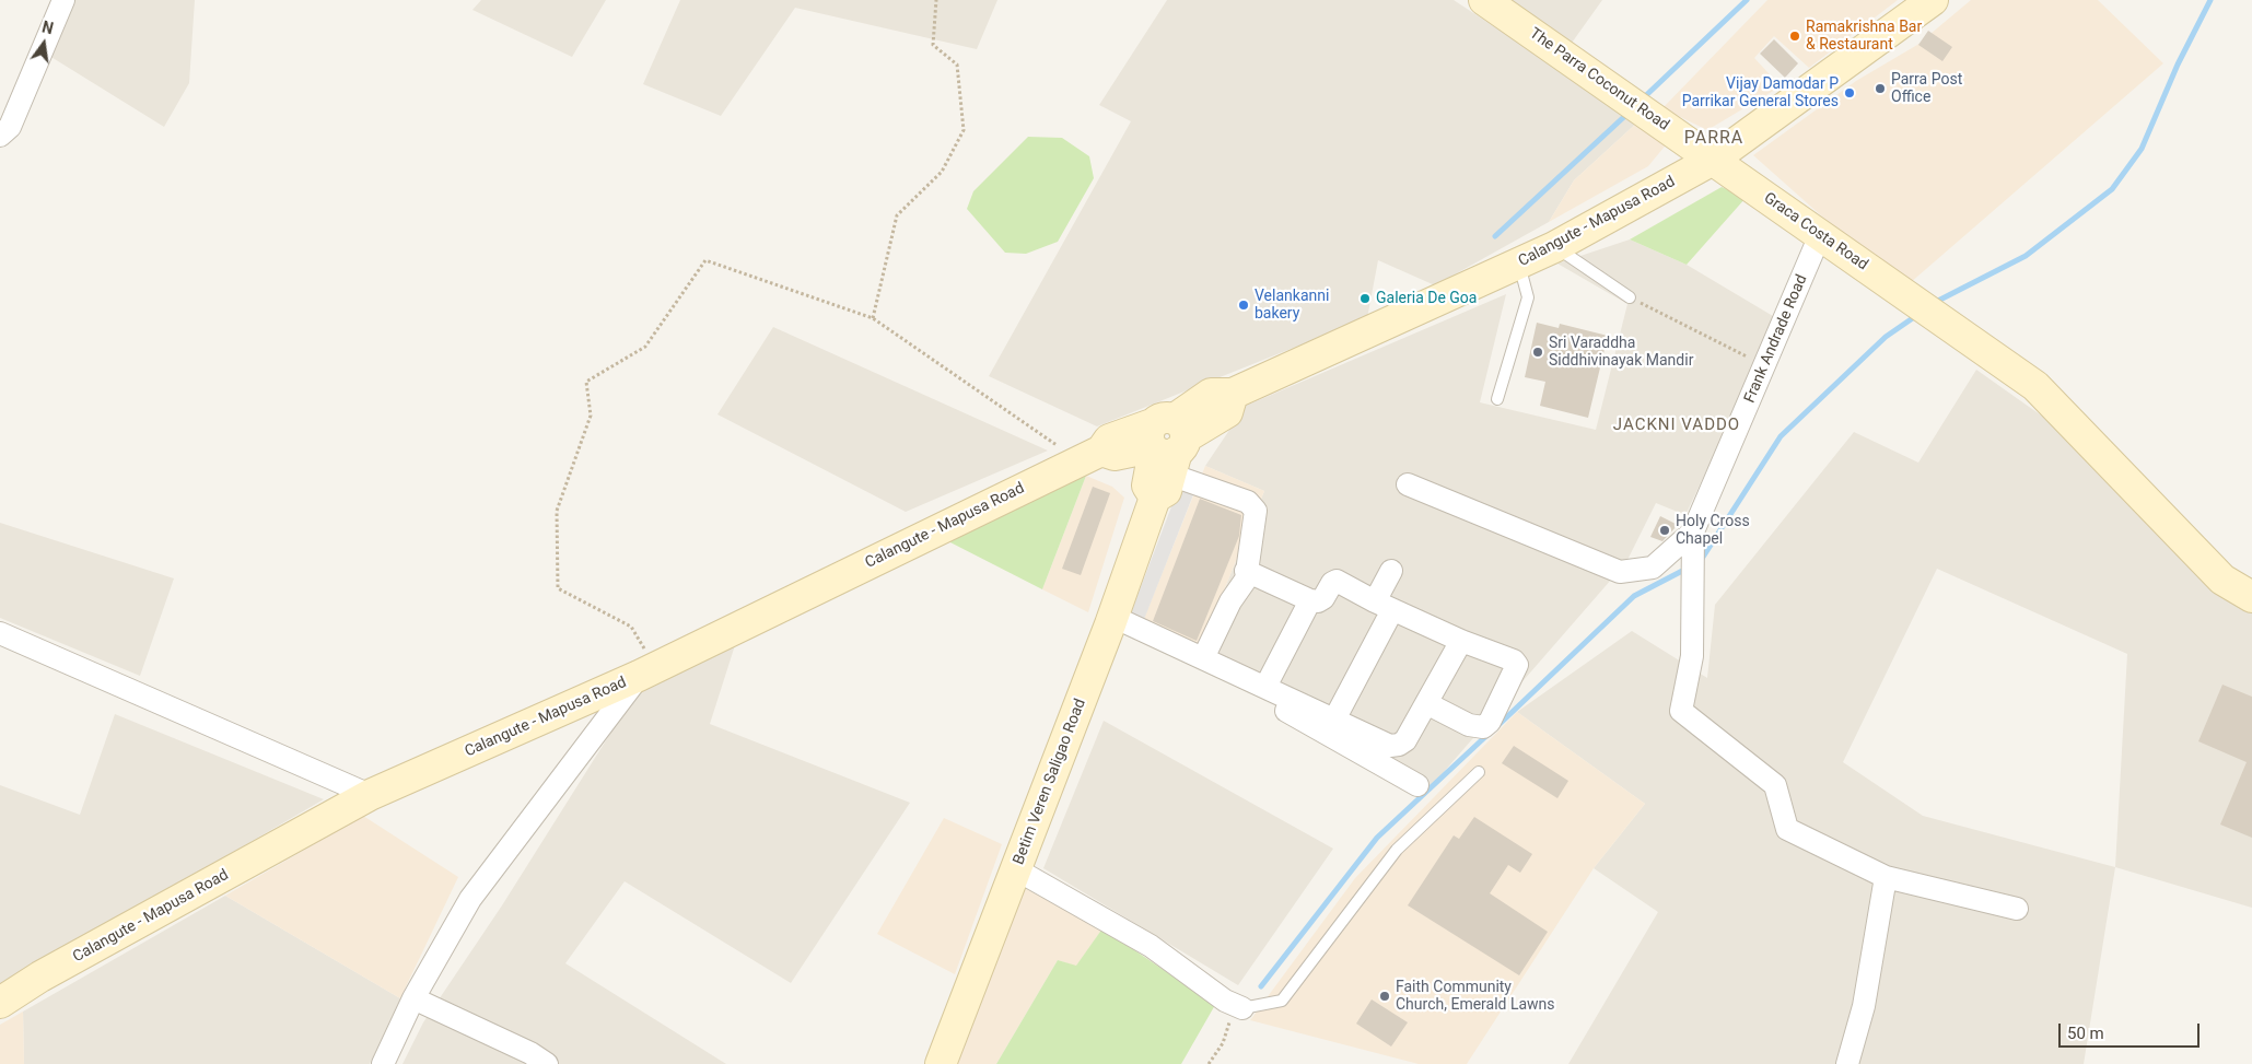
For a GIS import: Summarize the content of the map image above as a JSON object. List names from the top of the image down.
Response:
{
  "streets": {
    "main road": [
      "The Parra Coconut Road",
      "Calangute - Mapusa Road",
      "Graca Costa Road",
      "Betim Veren Saligao Road"
    ],
    "street": ["Frank Andrade Road"]
  },
  "crossings": [
    ["The Parra Coconut Road", "Calangute - Mapusa Road"],
    ["The Parra Coconut Road", "Graca Costa Road"],
    ["Calangute - Mapusa Road", "Graca Costa Road"],
    ["Calangute - Mapusa Road", "Betim Veren Saligao Road"],
    ["Graca Costa Road", "Frank Andrade Road"]
  ],
  "districts": ["PARRA", "JACKNI VADDO"],
  "places": [
    "Ramakrishna Bar & Restaurant",
    "Parra Post Office",
    "Vijay Damodar P Parrikar General Stores",
    "Galeria De Goa",
    "Velankanni bakery",
    "Sri Varaddha Siddhivinayak Mandir",
    "Holy Cross Chapel",
    "Faith Community Church, Emerald Lawns"
  ],
  "scale_bar": "50 m",
  "north": "top"
}
